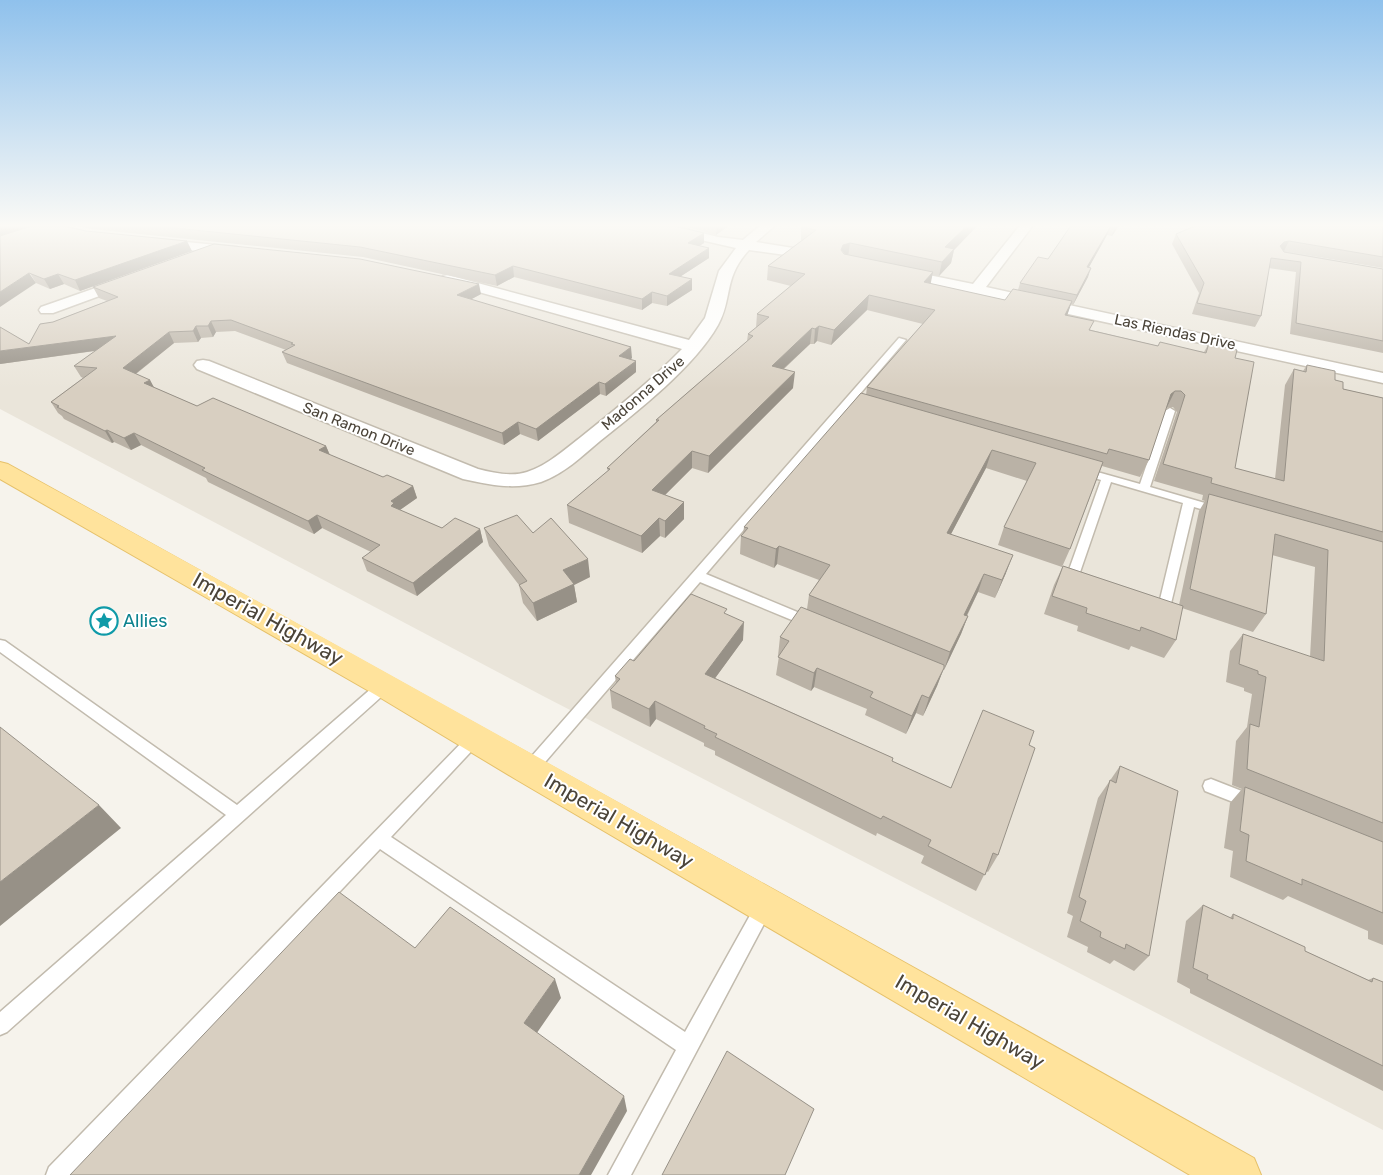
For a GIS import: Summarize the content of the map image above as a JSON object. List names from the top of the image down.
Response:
{
  "streets": {
    "main road": ["Imperial Highway"],
    "street": ["Las Riendas Drive", "Madonna Drive", "San Ramon Drive"]
  },
  "crossings": [
    ["Madonna Drive", "San Ramon Drive"]
  ],
  "places": {
    "place": ["Allies"]
  }
}
